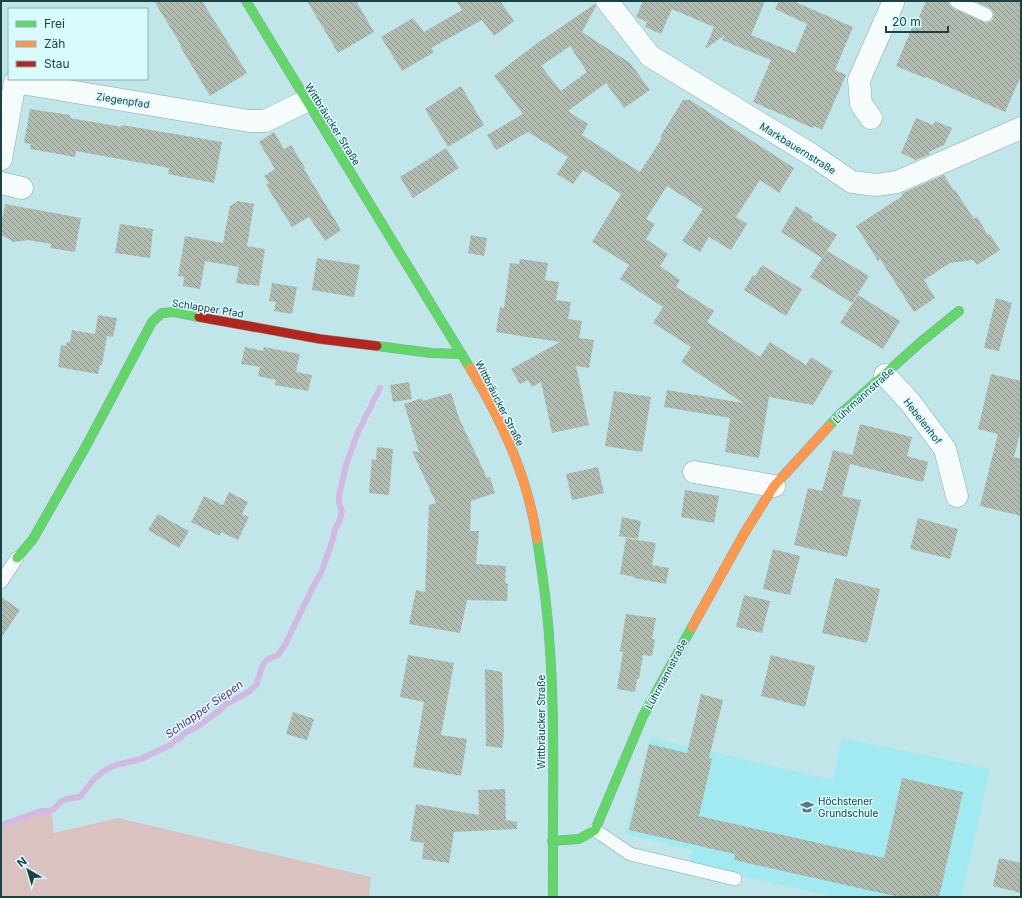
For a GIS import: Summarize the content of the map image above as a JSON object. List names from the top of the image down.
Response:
{
  "streets": {
    "street": [
      "Ziegenpfad",
      "Wittbräucker Straße",
      "Markbauernstraße",
      "Schlapper Pfad",
      "Lührmannstraße",
      "Hebelenhof"
    ]
  },
  "crossings": [
    ["Ziegenpfad", "Wittbräucker Straße"],
    ["Wittbräucker Straße", "Schlapper Pfad"],
    ["Lührmannstraße", "Hebelenhof"]
  ],
  "water": ["Schlapper Siepen"],
  "places": {
    "school or university": ["Höchstener Grundschule"]
  },
  "legend": ["Frei", "Zäh", "Stau"],
  "scale_bar": "20 m",
  "north": "top left"
}
